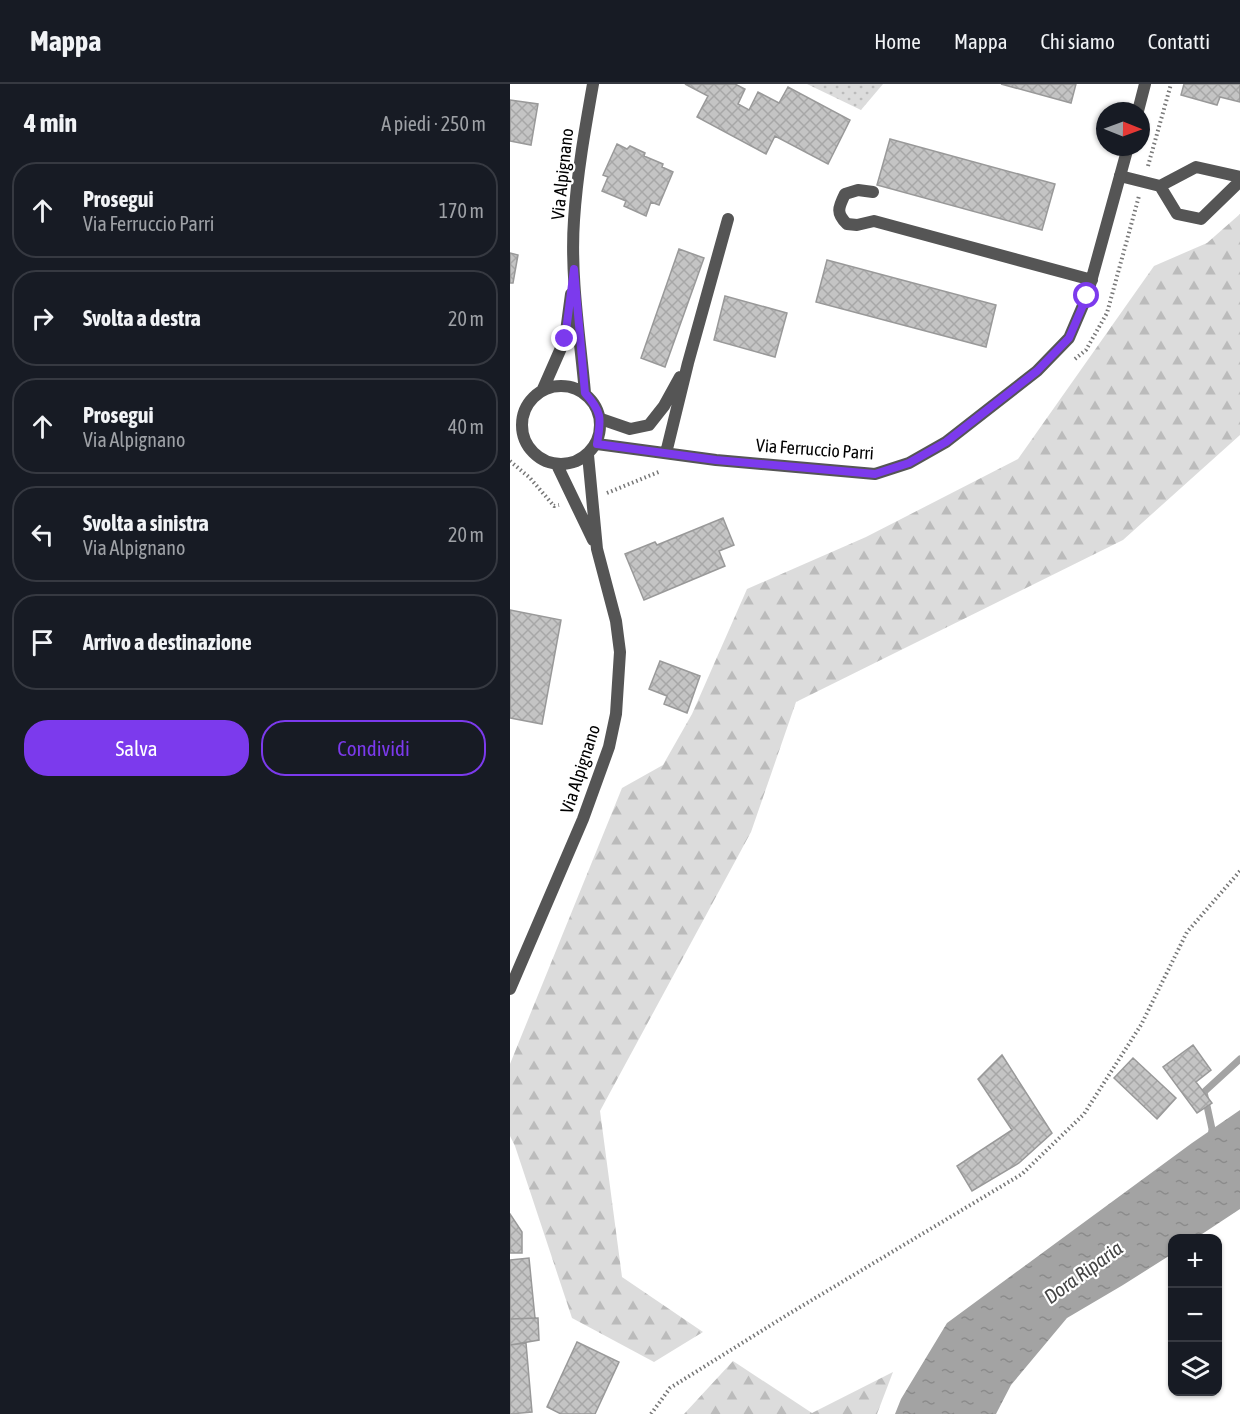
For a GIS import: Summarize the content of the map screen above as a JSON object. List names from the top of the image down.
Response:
{
  "streets": {
    "street": ["Via Alpignano", "Via Ferruccio Parri"]
  },
  "crossings": [
    ["Via Alpignano", "Via Ferruccio Parri"]
  ],
  "water": ["Dora Riparia"],
  "north": "right",
  "page": {
    "header": "Mappa",
    "nav": [
      "Home",
      "Mappa",
      "Chi siamo",
      "Contatti"
    ],
    "heading": ["4 min", "A piedi · 250 m"],
    "list": [
      ["Prosegui", "Via Ferruccio Parri", "170 m"],
      ["Svolta a destra", "20 m"],
      ["Prosegui", "Via Alpignano", "40 m"],
      ["Svolta a sinistra", "Via Alpignano", "20 m"],
      "Arrivo a destinazione"
    ],
    "buttons": ["Salva", "Condividi"],
    "map_buttons": ["+", "−"]
  }
}
